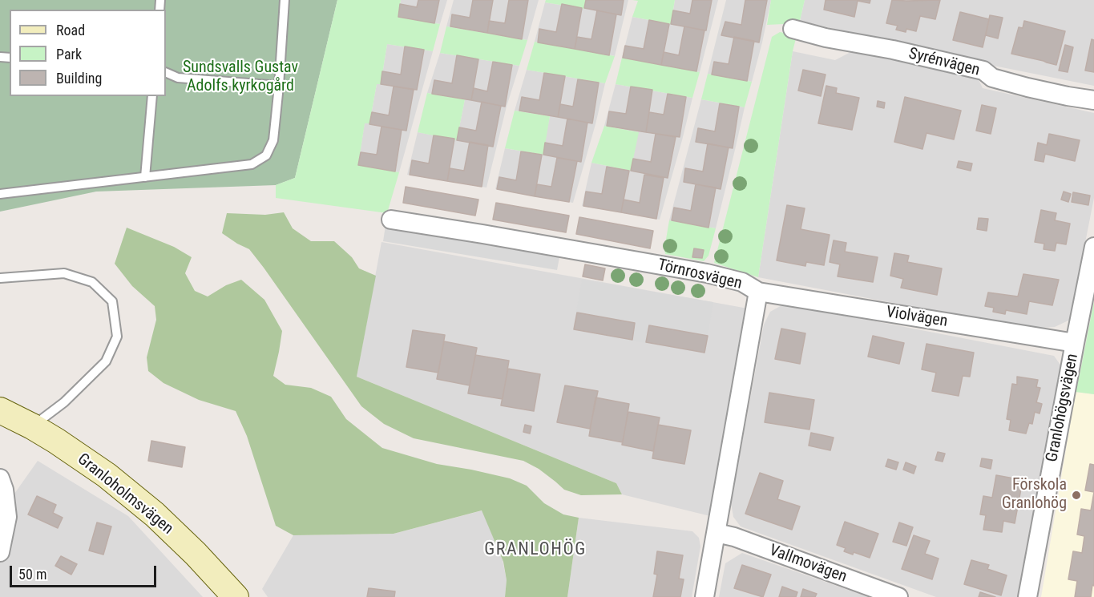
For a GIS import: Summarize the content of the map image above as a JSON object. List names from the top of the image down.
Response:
{
  "streets": {
    "street": [
      "Syrénvägen",
      "Törnrosvägen",
      "Violvägen",
      "Granlohögsvägen",
      "Granloholmsvägen",
      "Vallmovägen"
    ]
  },
  "crossings": [
    ["Törnrosvägen", "Violvägen"],
    ["Törnrosvägen", "Vallmovägen"],
    ["Violvägen", "Granlohögsvägen"]
  ],
  "districts": ["GRANLOHÖG"],
  "parks": ["Sundsvalls Gustav Adolfs kyrkogård"],
  "places": ["Förskola Granlohög"],
  "legend": ["Road", "Park", "Building"],
  "scale_bar": "50 m"
}
